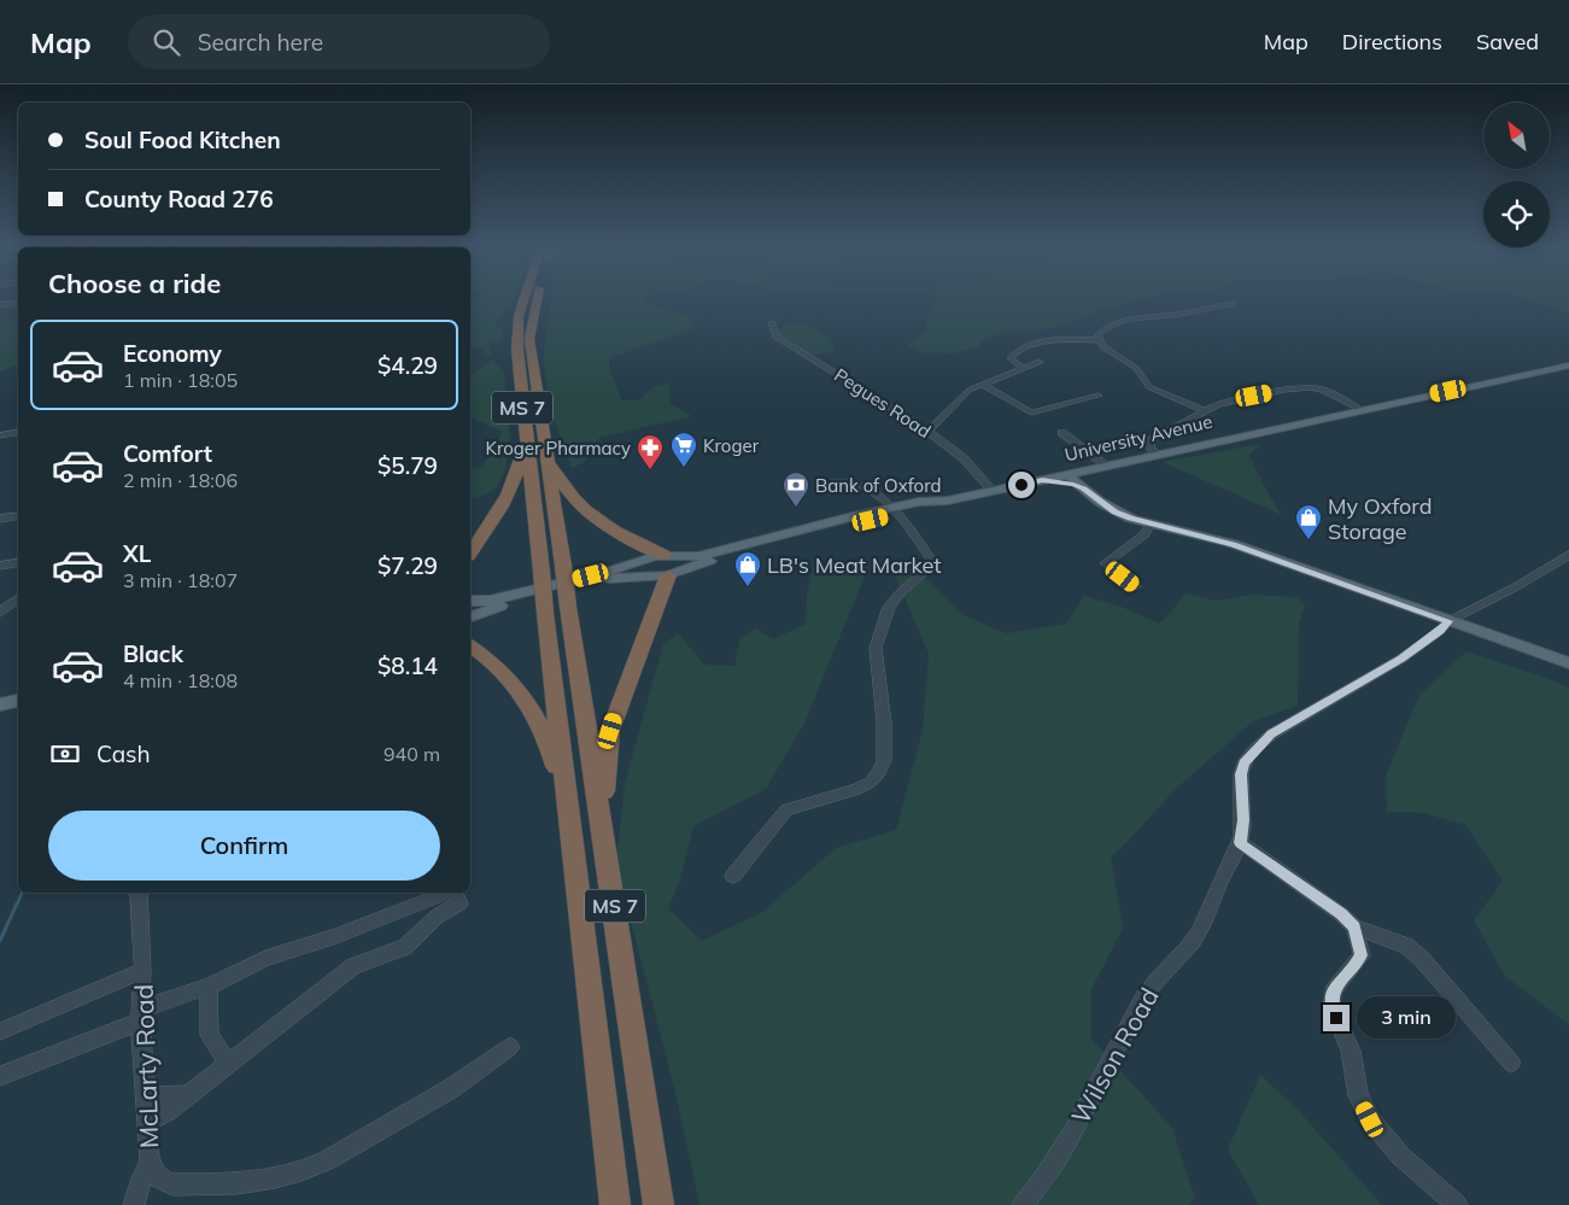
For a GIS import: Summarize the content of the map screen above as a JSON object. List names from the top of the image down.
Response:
{
  "streets": {
    "highway": ["MS 7"],
    "main road": ["University Avenue"],
    "street": ["Pegues Road", "Wilson Road", "McLarty Road"]
  },
  "crossings": [
    ["Pegues Road", "University Avenue"]
  ],
  "places": {
    "supermarket": ["Kroger"],
    "pharmacy": ["Kroger Pharmacy"],
    "bank": ["Bank of Oxford"],
    "shop": ["My Oxford Storage", "LB's Meat Market"]
  },
  "north": "top left",
  "page": {
    "header": "Map",
    "search": "Search here",
    "nav": ["Map", "Directions", "Saved"],
    "banner": ["Soul Food Kitchen", "County Road 276"],
    "heading": "Choose a ride",
    "list": [
      {
        "name": "Economy",
        "note": "1 min · 18:05",
        "value": "$4.29"
      },
      {
        "name": "Comfort",
        "note": "2 min · 18:06",
        "value": "$5.79"
      },
      {
        "name": "XL",
        "note": "3 min · 18:07",
        "value": "$7.29"
      },
      {
        "name": "Black",
        "note": "4 min · 18:08",
        "value": "$8.14"
      }
    ],
    "pay": ["Cash", "940 m"],
    "buttons": "Confirm",
    "bubble": "3 min"
  }
}
